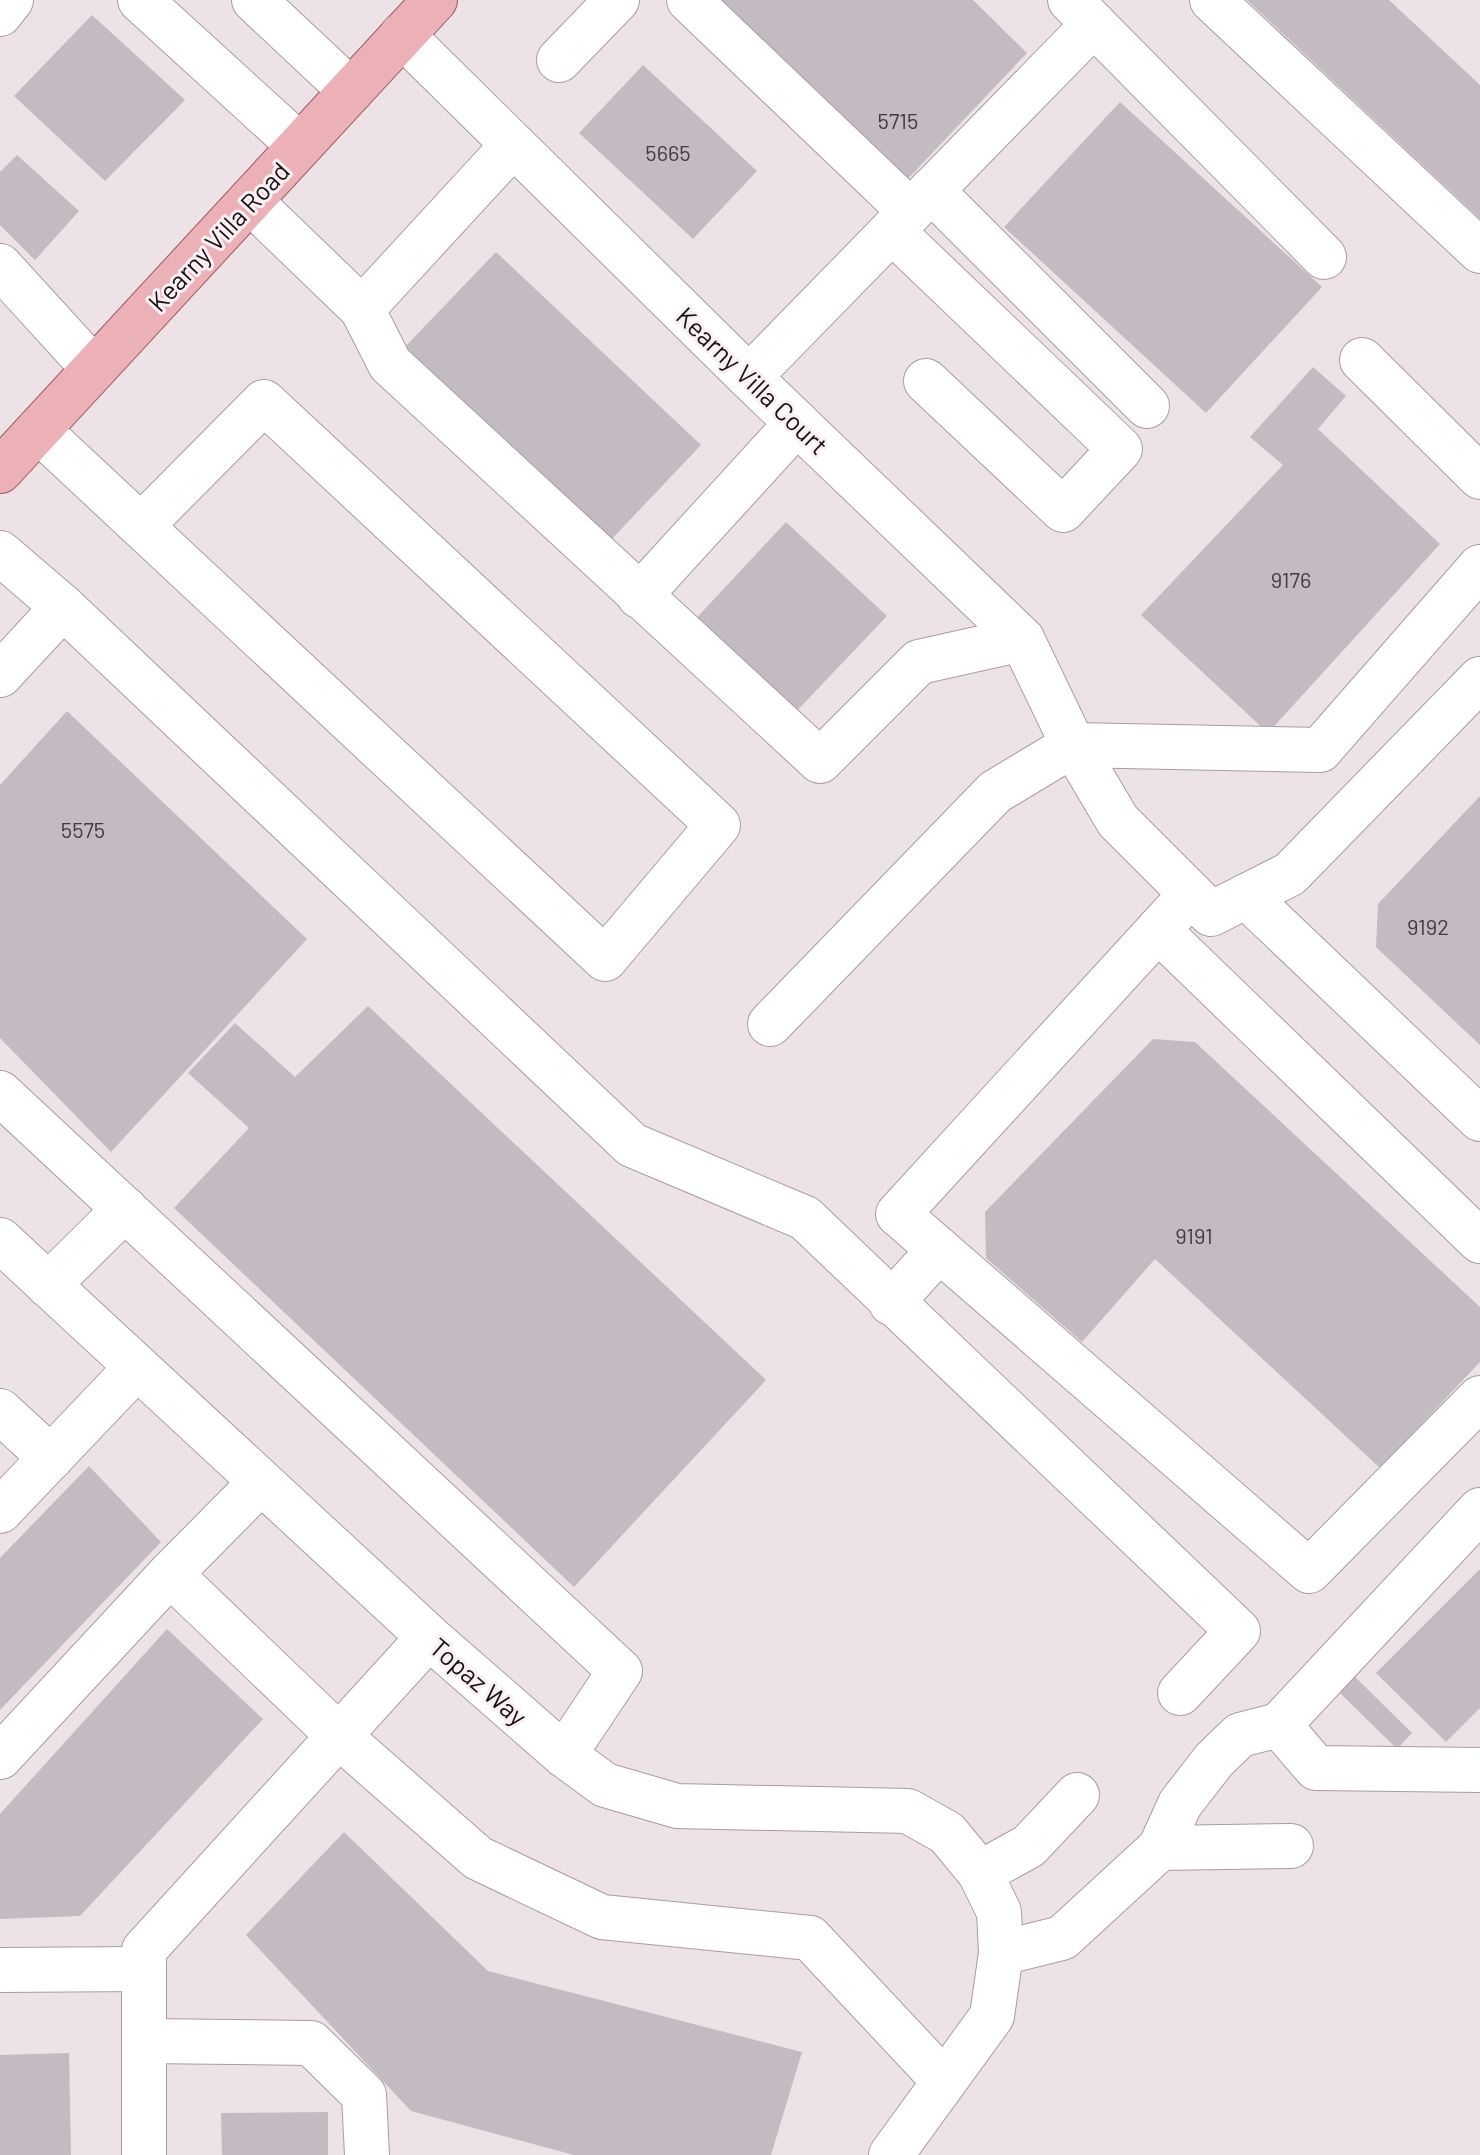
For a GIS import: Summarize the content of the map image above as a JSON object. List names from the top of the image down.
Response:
{
  "streets": {
    "main road": ["Kearny Villa Road"],
    "street": ["Kearny Villa Court", "Topaz Way"]
  },
  "crossings": [
    ["Kearny Villa Road", "Kearny Villa Court"]
  ],
  "house_numbers": [
    "5715",
    "5665",
    "9176",
    "5575",
    "9192",
    "9191"
  ]
}
